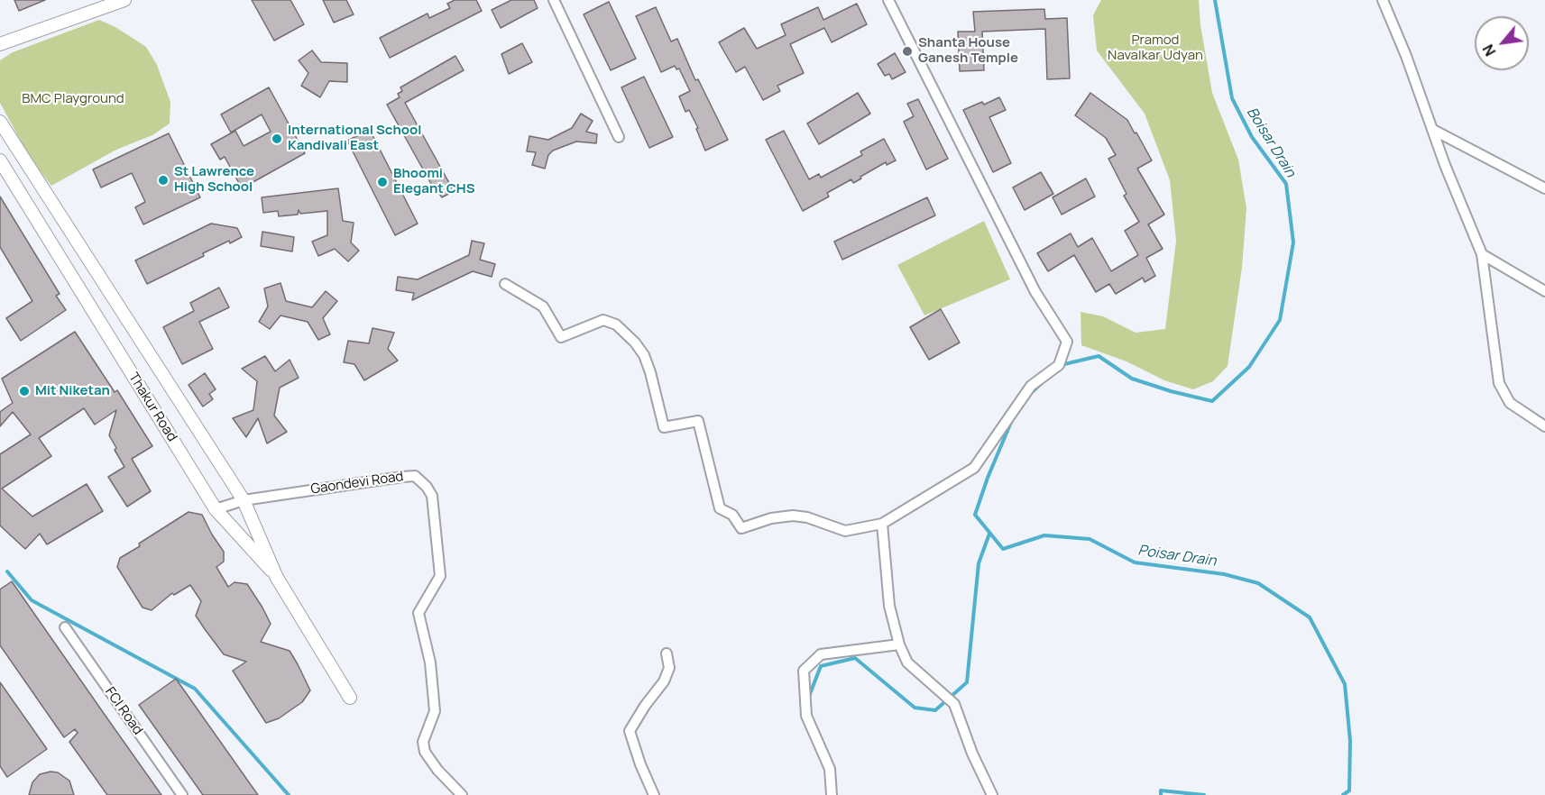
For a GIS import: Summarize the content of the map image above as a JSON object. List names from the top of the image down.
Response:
{
  "streets": {
    "street": ["Thakur Road", "Gaondevi Road", "FCI Road"]
  },
  "crossings": [
    ["Thakur Road", "Gaondevi Road"]
  ],
  "water": ["Boisar Drain", "Poisar Drain"],
  "parks": ["Pramod Navalkar Udyan", "BMC Playground"],
  "places": [
    "Shanta House Ganesh Temple",
    "International School Kandivali East",
    "St Lawrence High School",
    "Bhoomi Elegant CHS",
    "Mit Niketan"
  ],
  "north": "bottom left"
}
